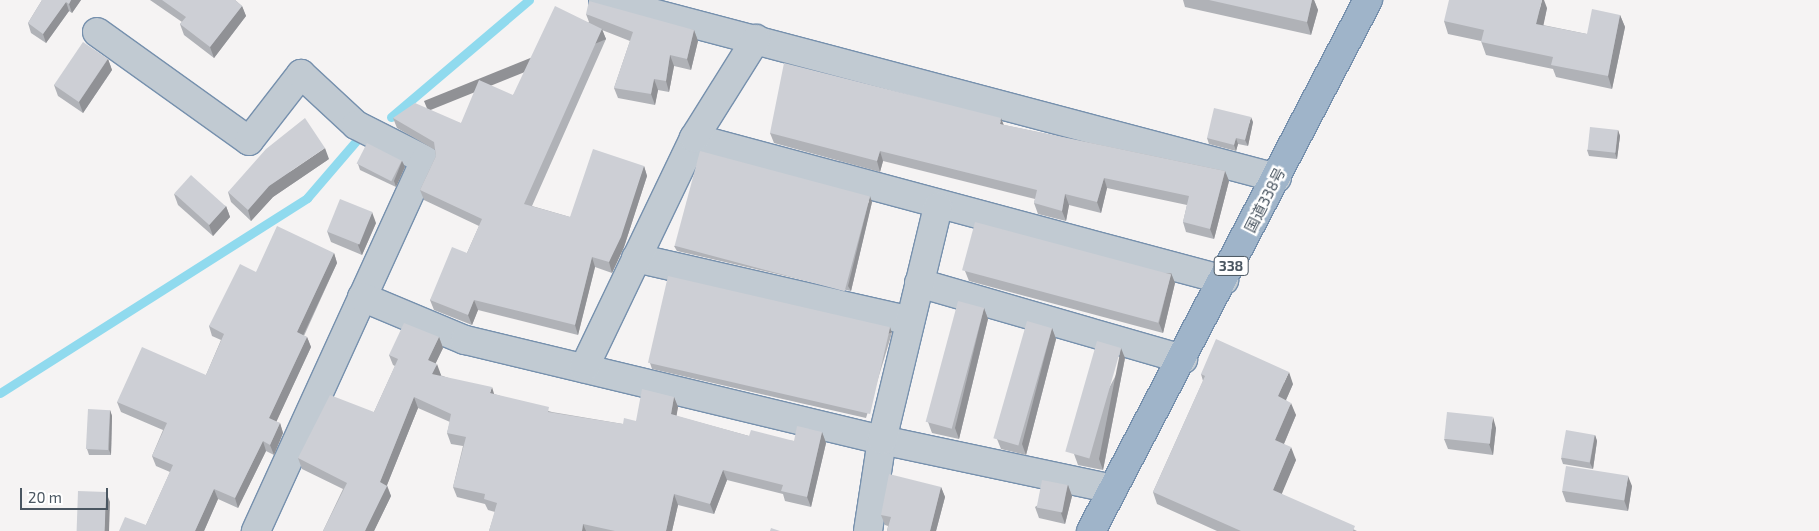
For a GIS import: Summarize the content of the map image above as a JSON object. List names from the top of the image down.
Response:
{
  "streets": {
    "highway": ["国道338号", "338"]
  },
  "scale_bar": "20 m"
}
